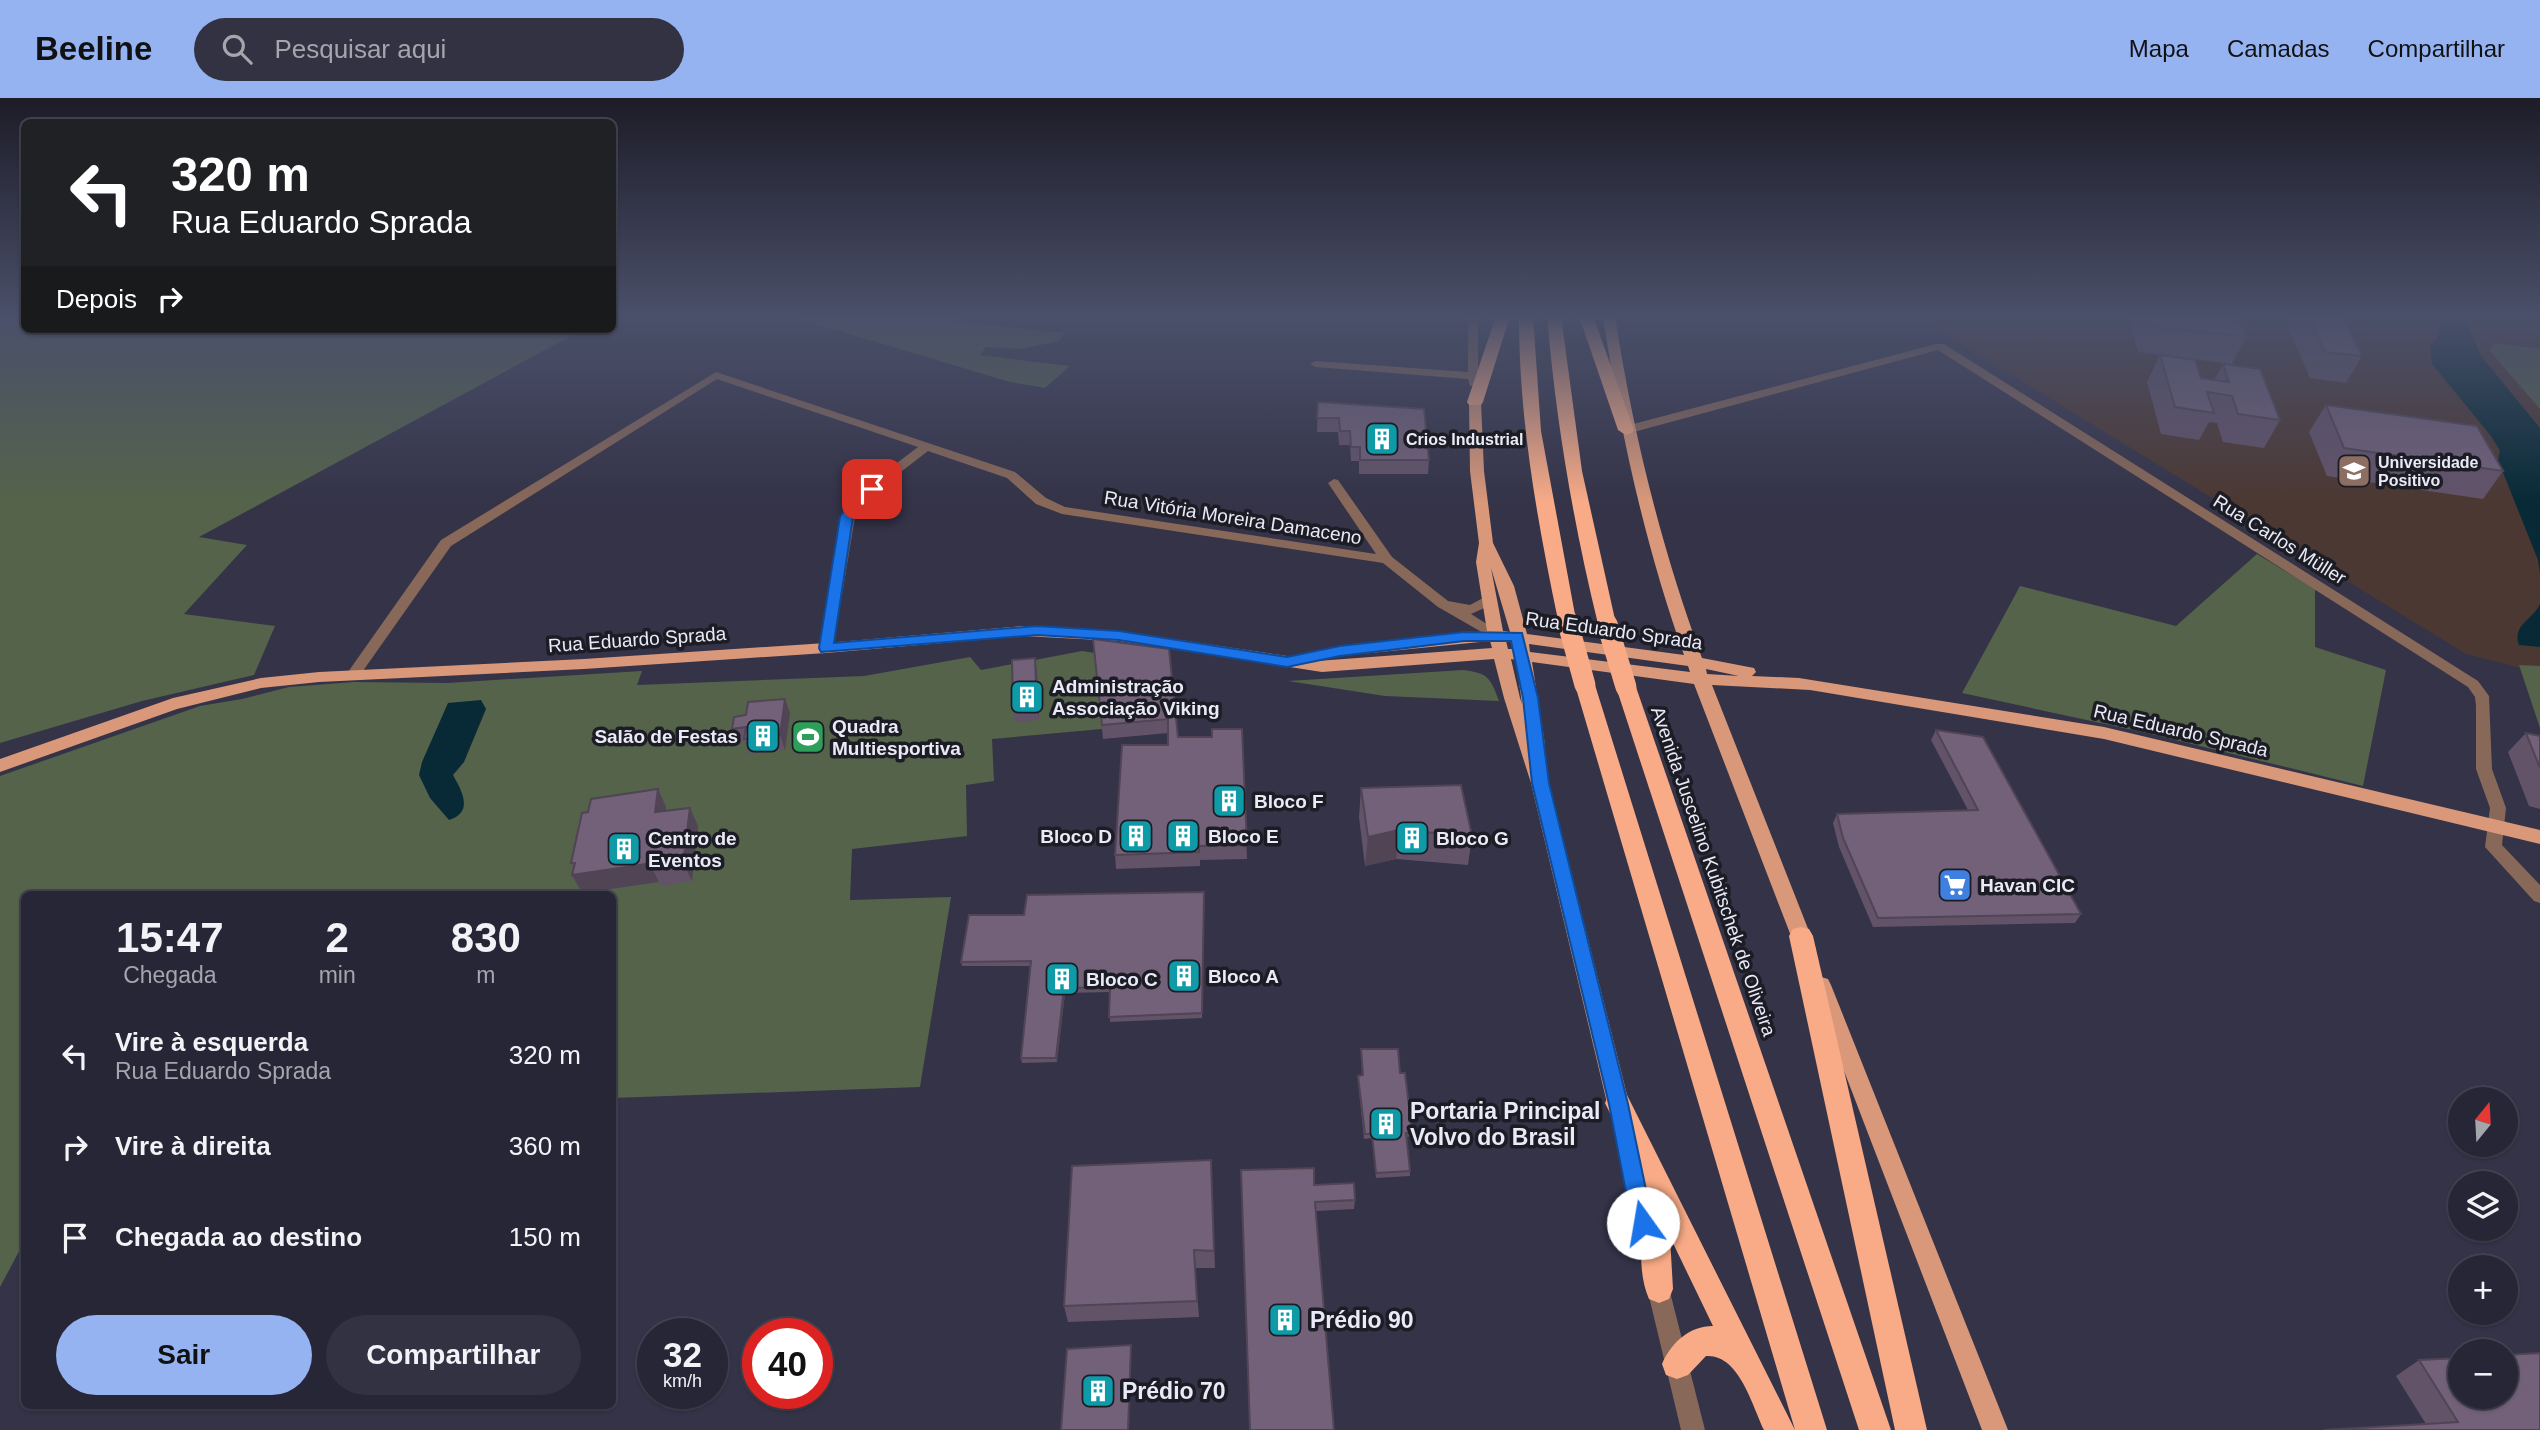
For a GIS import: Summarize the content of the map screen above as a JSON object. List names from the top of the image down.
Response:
{
  "streets": {
    "highway": ["Avenida Juscelino Kubitschek de Oliveira"],
    "main road": ["Rua Eduardo Sprada"],
    "street": ["Rua Vitória Moreira Damaceno", "Rua Carlos Müller"]
  },
  "crossings": [
    ["Rua Vitória Moreira Damaceno", "Rua Eduardo Sprada"],
    ["Rua Carlos Müller", "Rua Eduardo Sprada"]
  ],
  "places": {
    "building": [
      "Crios Industrial",
      "Administração Associação Viking",
      "Salão de Festas",
      "Bloco F",
      "Bloco D",
      "Bloco E",
      "Bloco G",
      "Centro de Eventos",
      "Bloco A",
      "Bloco C",
      "Portaria Principal Volvo do Brasil",
      "Prédio 90",
      "Prédio 70"
    ],
    "school or university": ["Universidade Positivo"],
    "sports": ["Quadra Multiesportiva"],
    "supermarket": ["Havan CIC"]
  },
  "north": "top",
  "page": {
    "header": "Beeline",
    "search": "Pesquisar aqui",
    "nav": ["Mapa", "Camadas", "Compartilhar"],
    "turn": ["320 m", "Rua Eduardo Sprada"],
    "then": "Depois",
    "eta": [
      "15:47",
      "Chegada",
      "2",
      "min",
      "830",
      "m"
    ],
    "list": [
      {
        "name": "Vire à esquerda",
        "note": "Rua Eduardo Sprada",
        "value": "320 m"
      },
      {
        "name": "Vire à direita",
        "value": "360 m"
      },
      {
        "name": "Chegada ao destino",
        "value": "150 m"
      }
    ],
    "map_buttons": ["+", "−"],
    "buttons": ["Sair", "Compartilhar"],
    "speed": "32 km/h",
    "limit": "40"
  }
}
